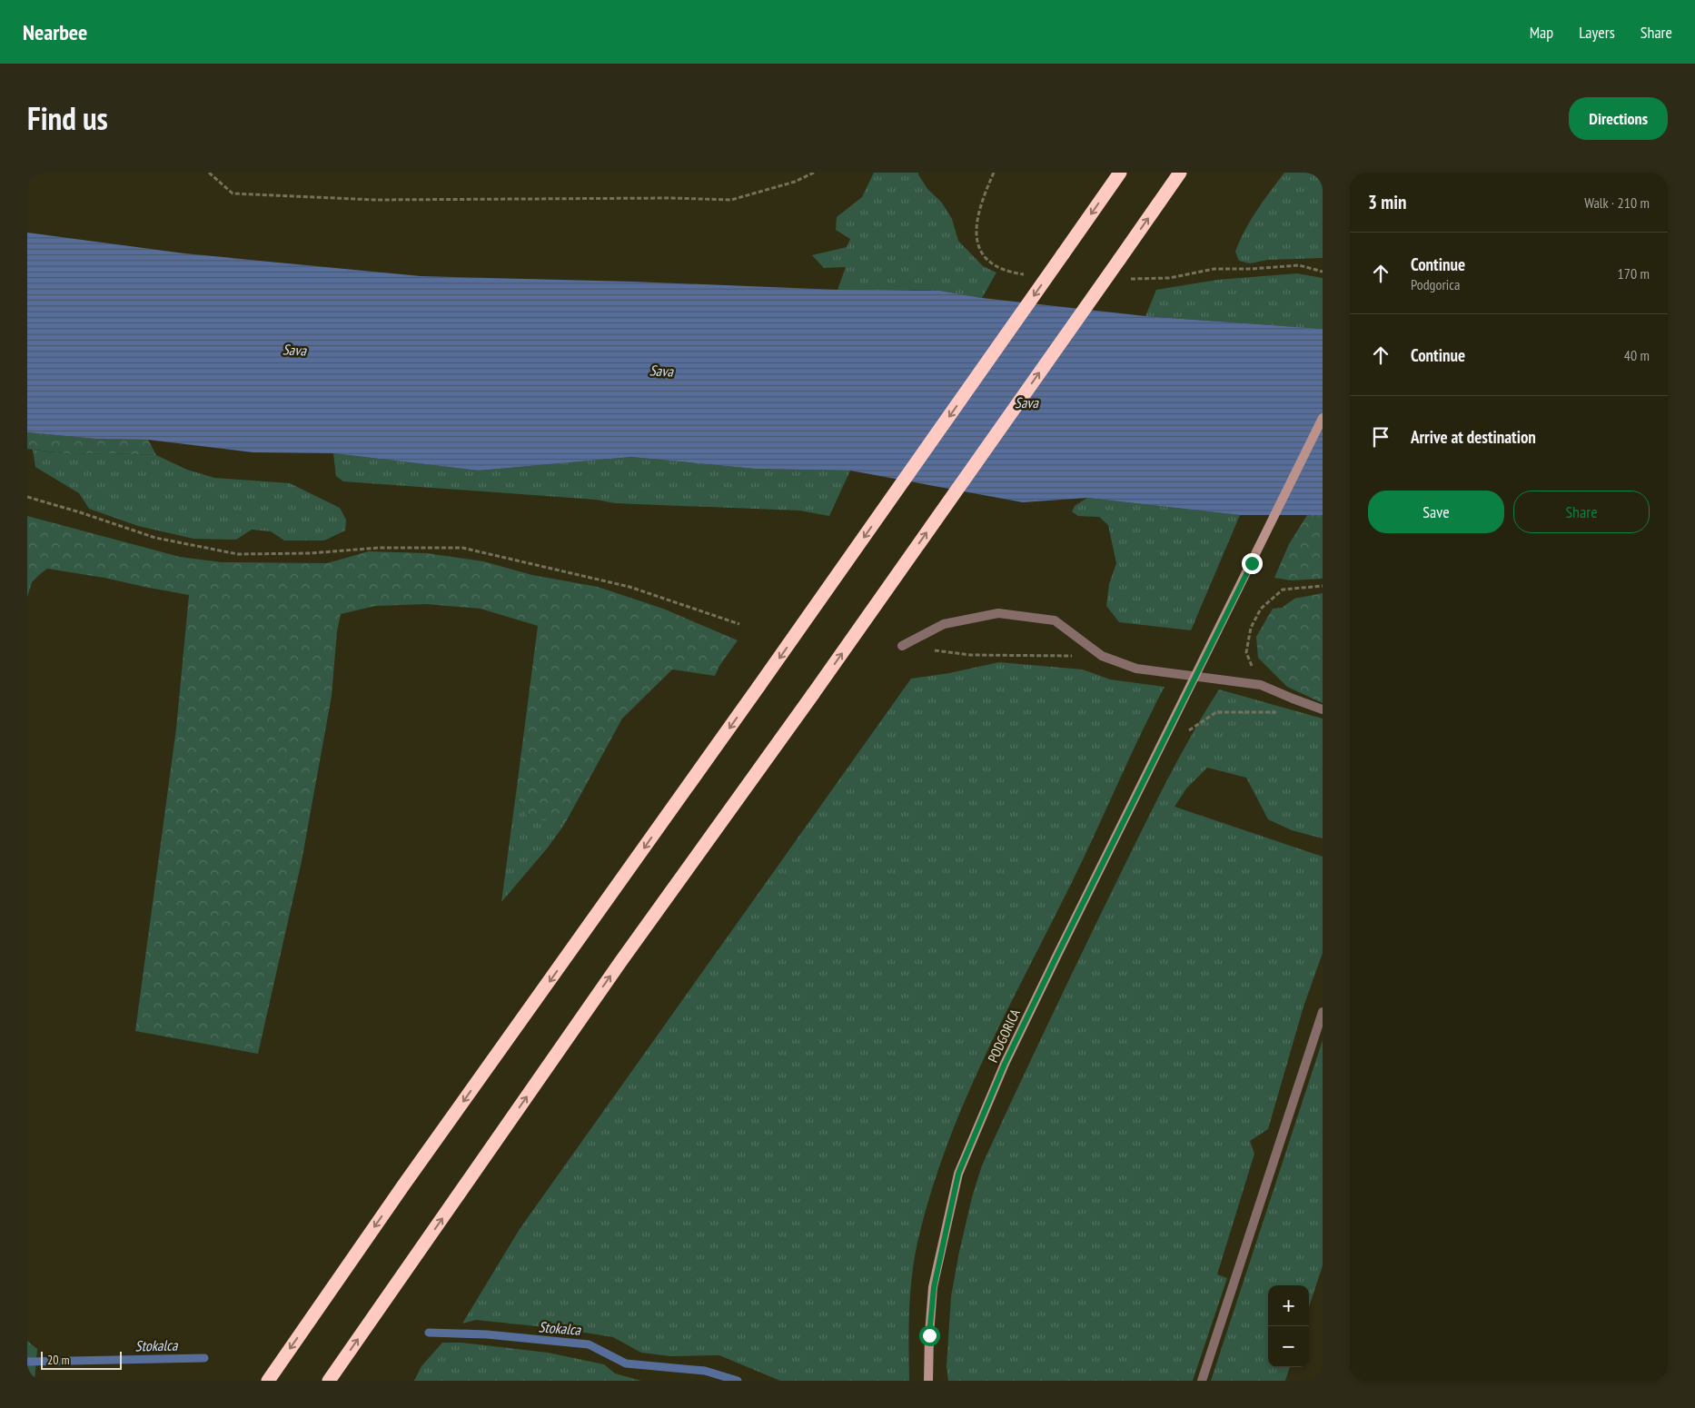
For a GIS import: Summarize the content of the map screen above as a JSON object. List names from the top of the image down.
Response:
{
  "streets": {
    "main road": ["PODGORICA"]
  },
  "water": ["Sava", "Stokalca"],
  "scale_bar": "20 m",
  "page": {
    "header": "Nearbee",
    "nav": ["Map", "Layers", "Share"],
    "title": "Find us",
    "buttons": [
      "Directions",
      ["Save", "Share"]
    ],
    "heading": ["3 min", "Walk · 210 m"],
    "list": [
      ["Continue", "Podgorica", "170 m"],
      ["Continue", "40 m"],
      "Arrive at destination"
    ],
    "map_buttons": ["+", "−"],
    "scale": "20 m"
  }
}
